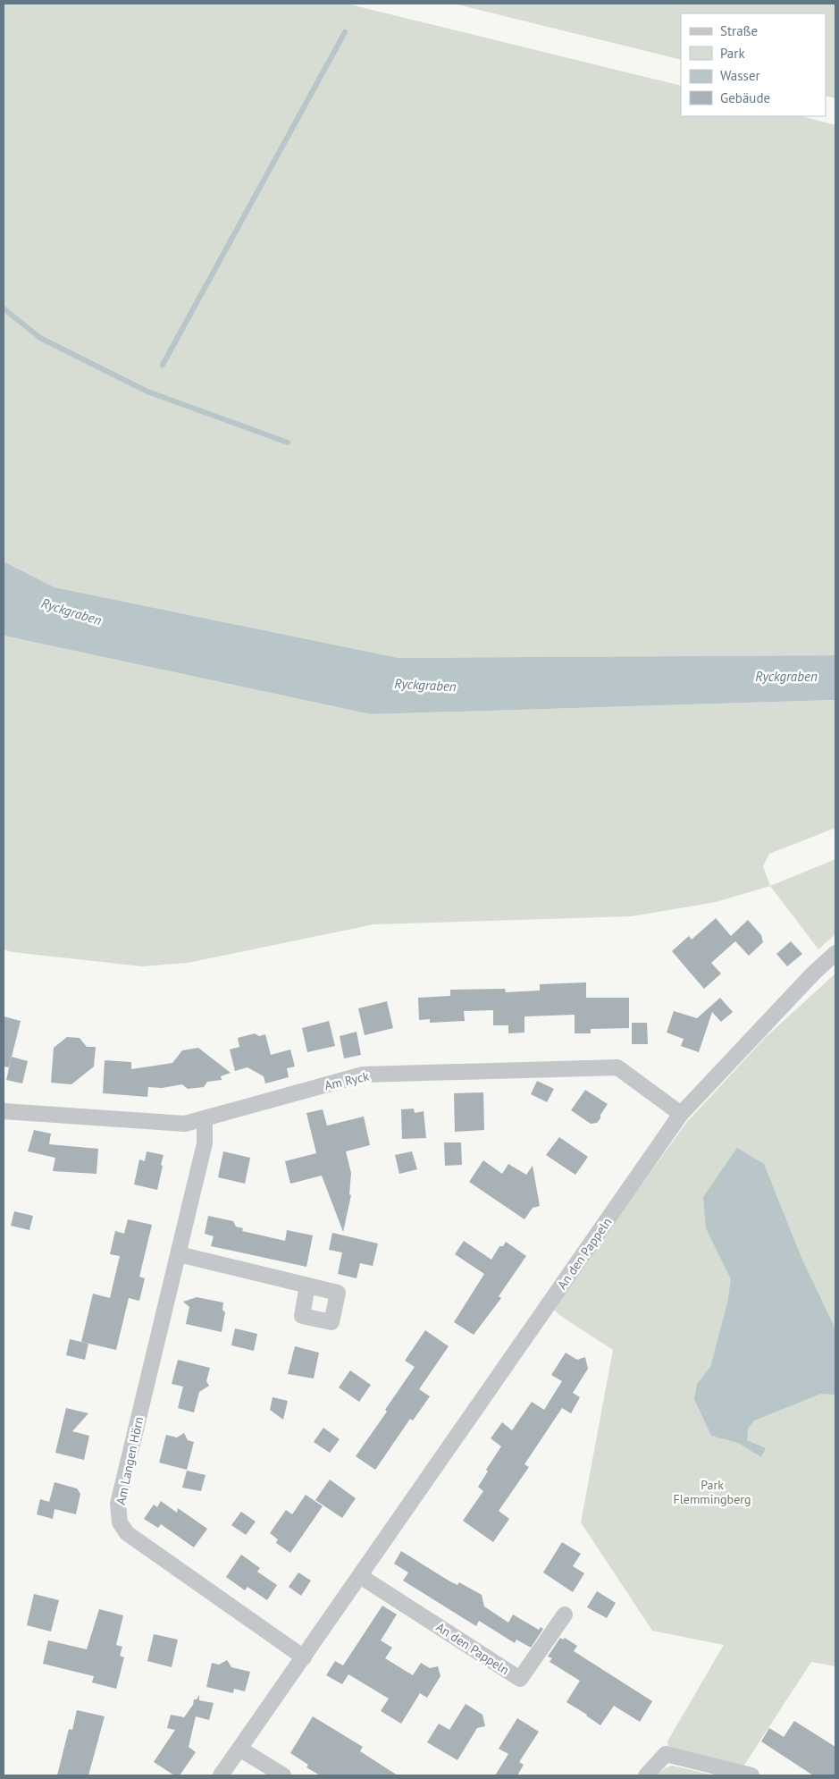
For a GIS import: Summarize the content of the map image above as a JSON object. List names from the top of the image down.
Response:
{
  "streets": {
    "street": ["Am Ryck", "An den Pappeln", "Am Langen Hörn"]
  },
  "crossings": [
    ["Am Ryck", "An den Pappeln"],
    ["Am Ryck", "Am Langen Hörn"],
    ["An den Pappeln", "Am Langen Hörn"]
  ],
  "water": ["Ryckgraben"],
  "parks": ["Park Flemmingberg"],
  "legend": [
    "Straße",
    "Park",
    "Wasser",
    "Gebäude"
  ]
}
